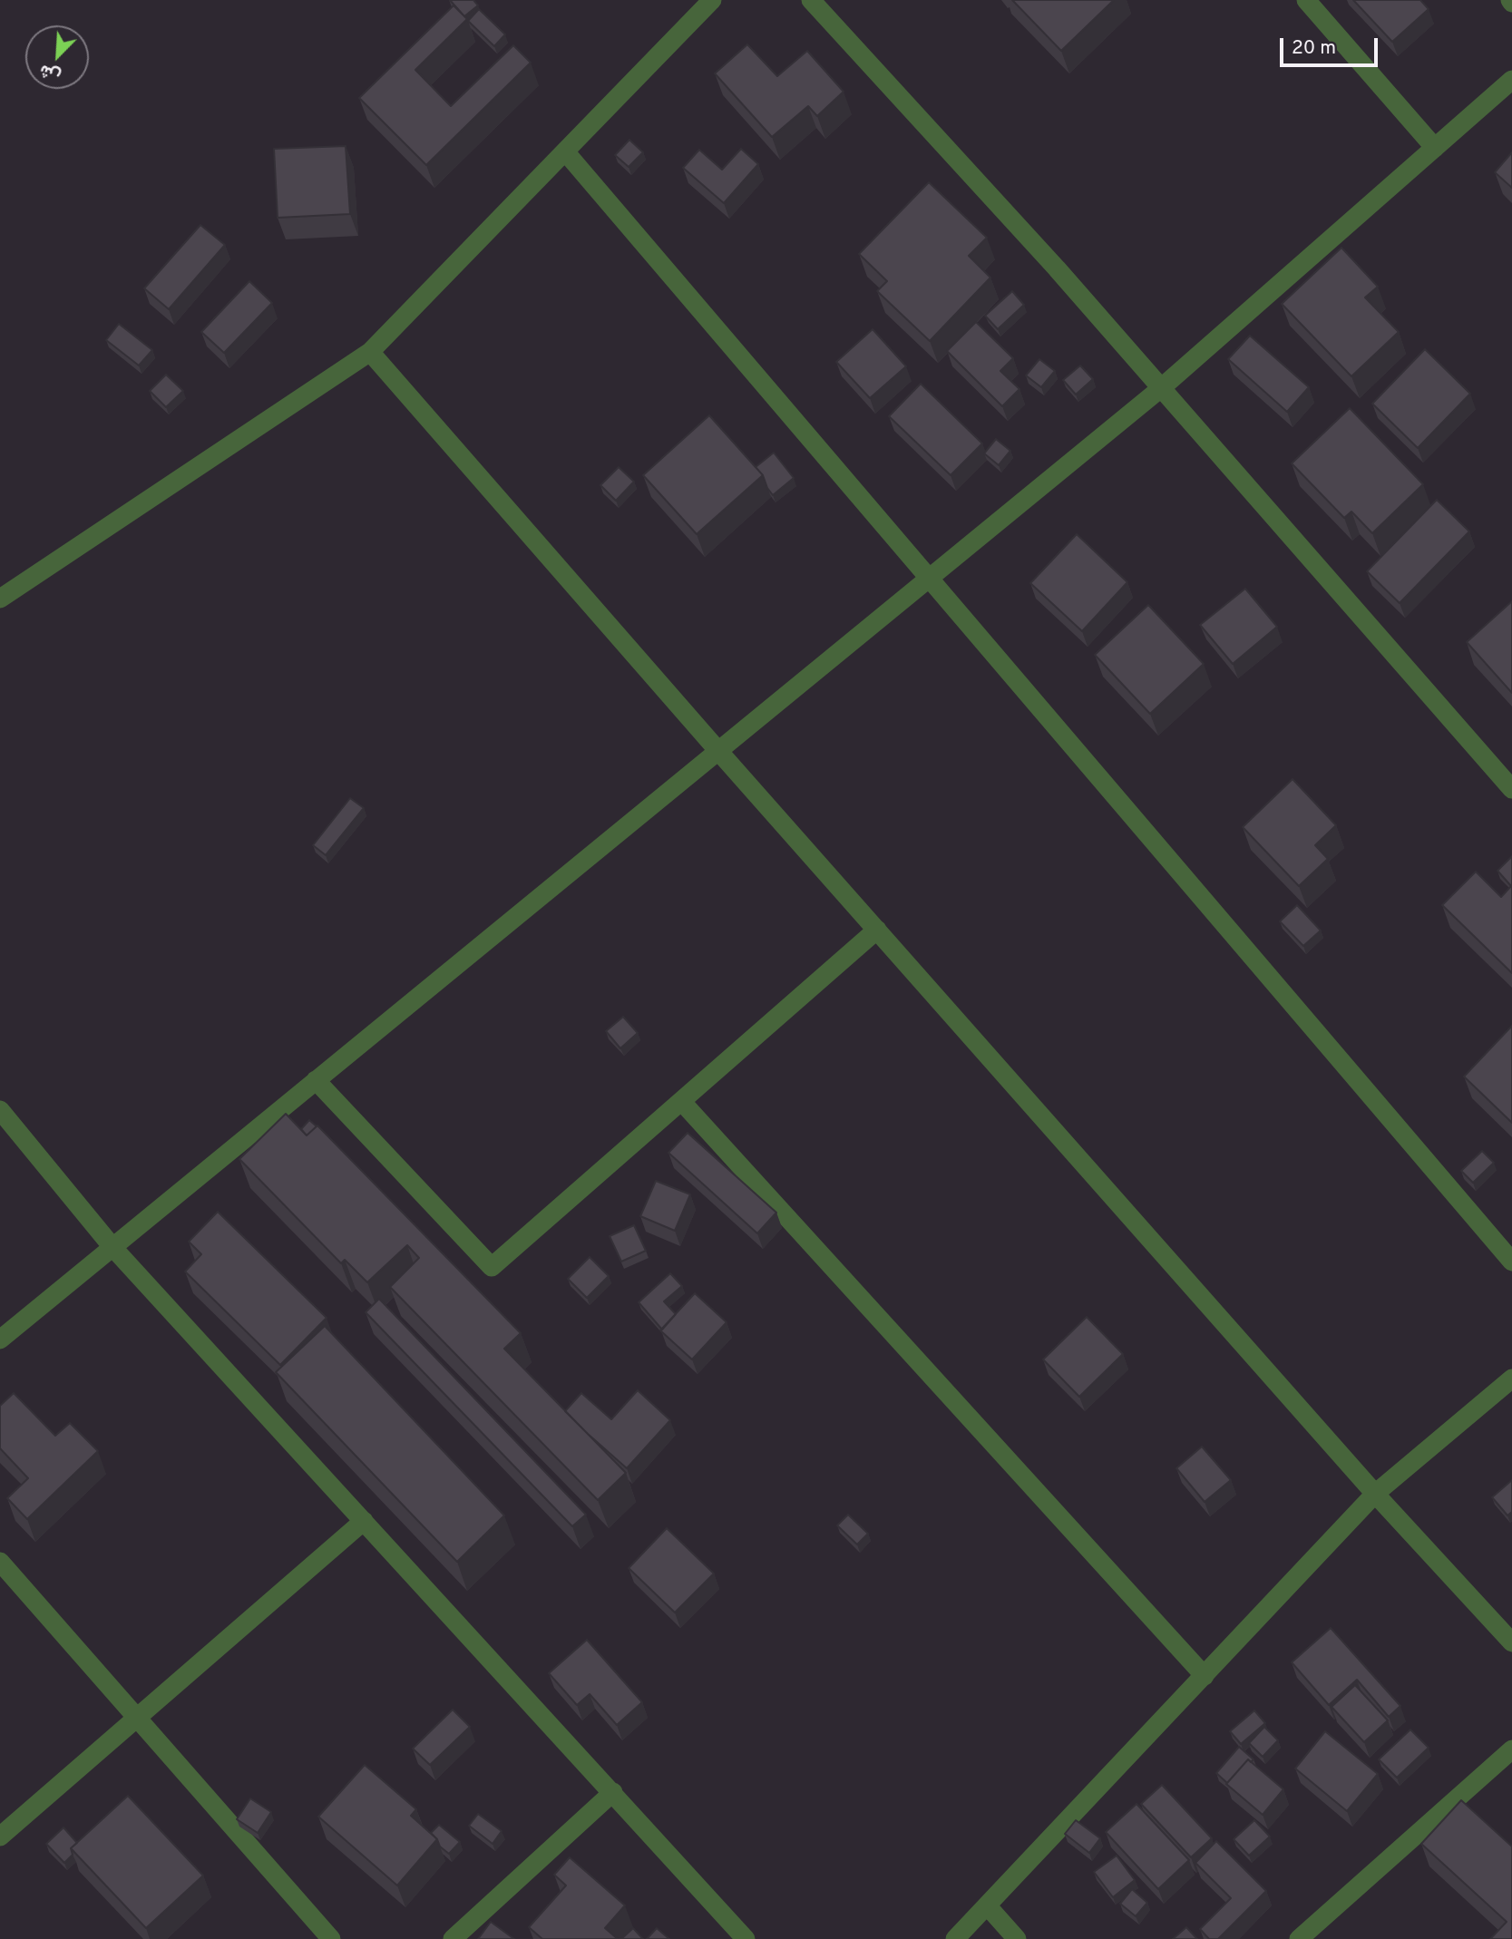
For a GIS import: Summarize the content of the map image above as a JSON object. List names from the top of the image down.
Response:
{
  "scale_bar": "20 m",
  "north": "bottom left"
}
